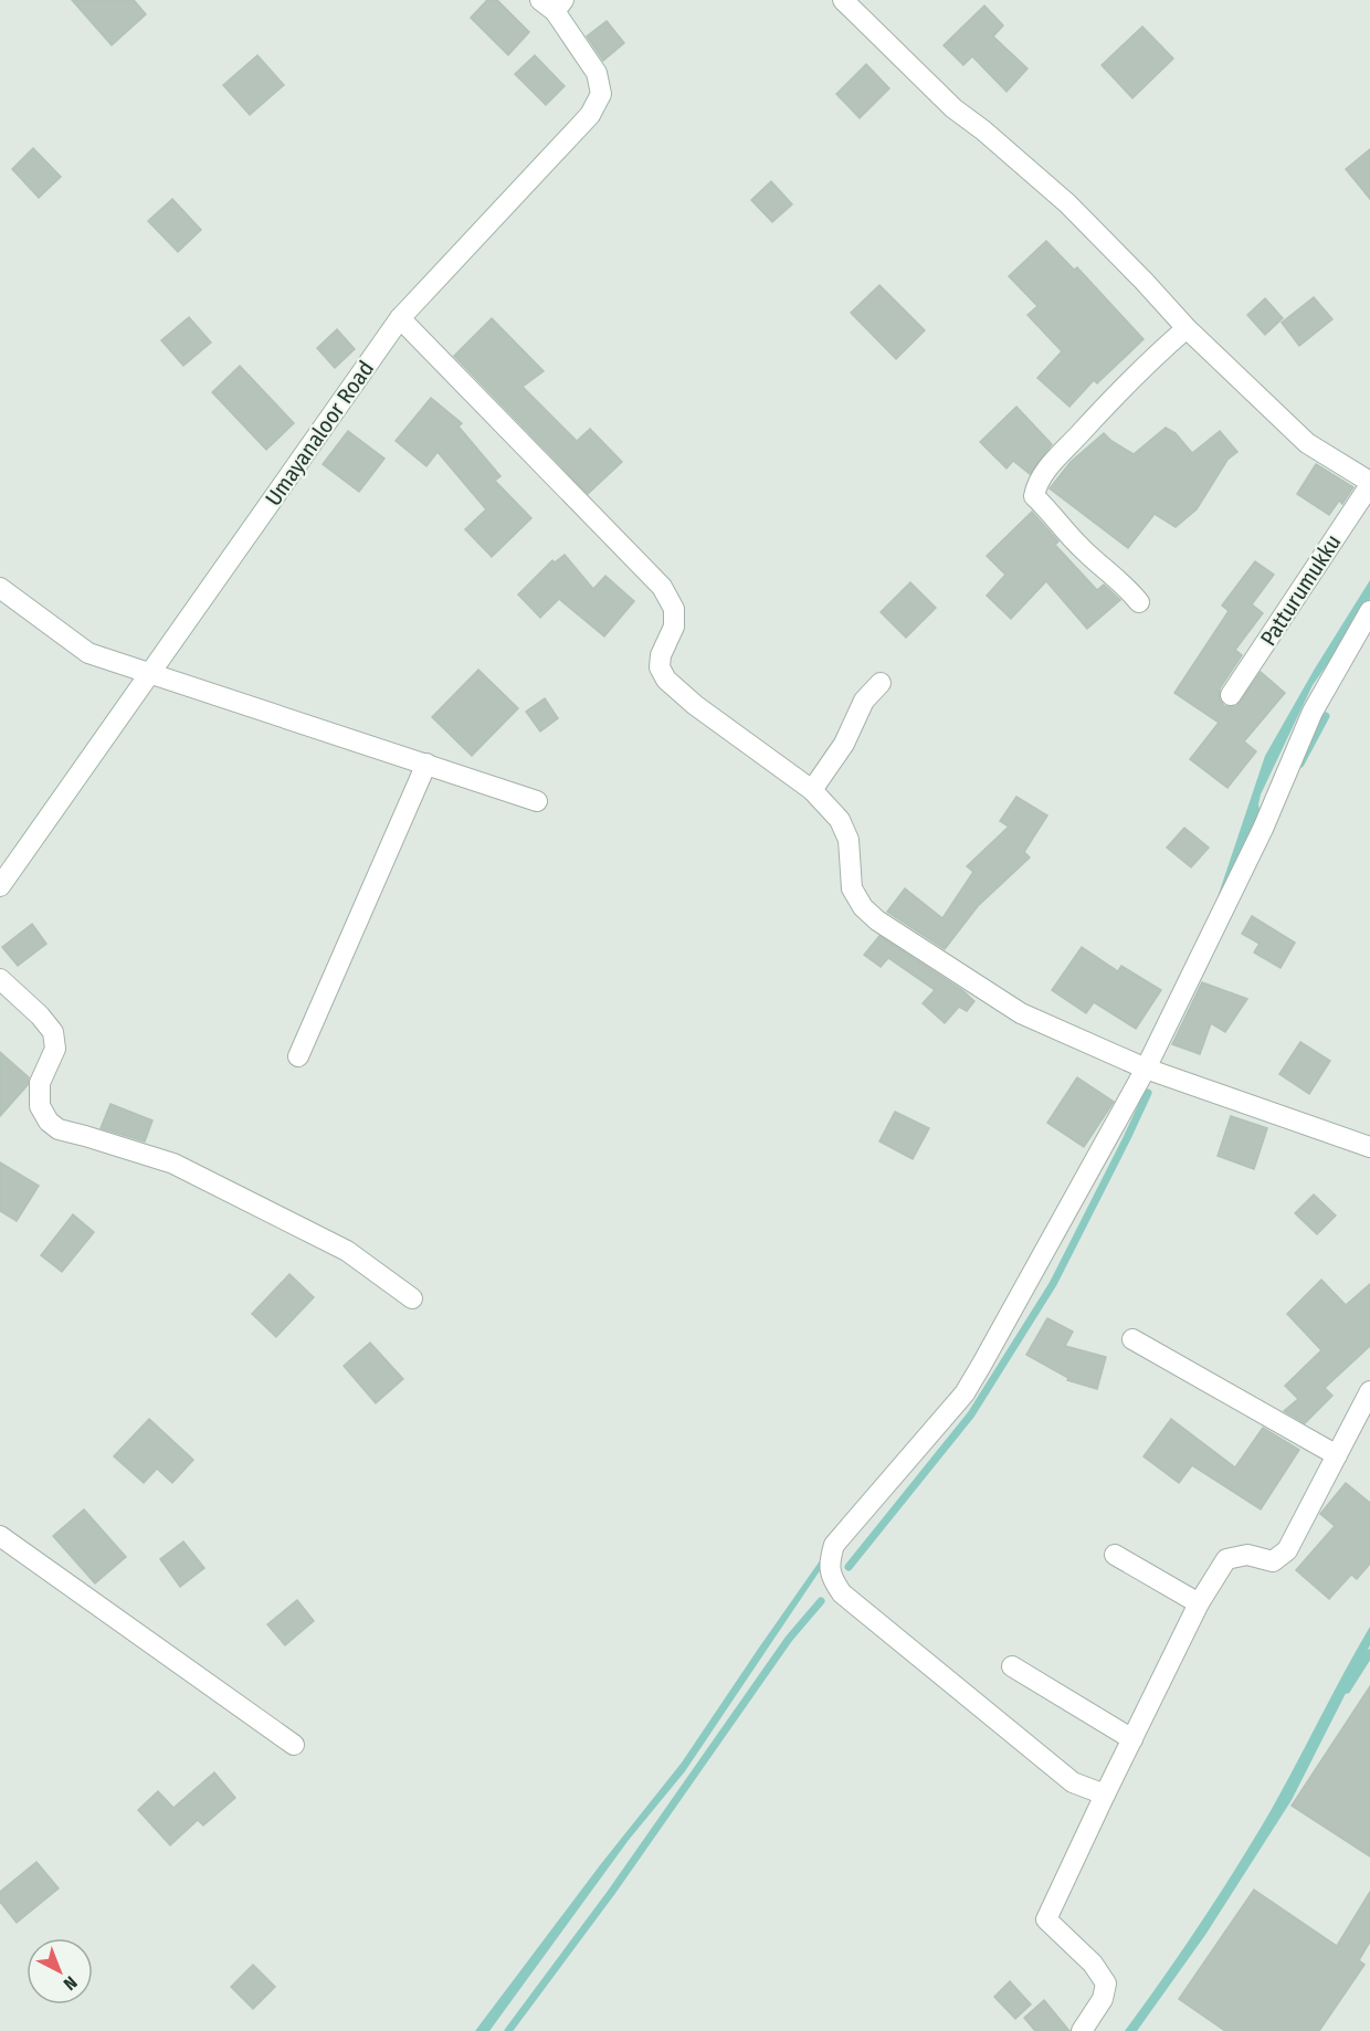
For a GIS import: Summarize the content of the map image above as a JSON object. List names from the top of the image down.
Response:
{
  "streets": {
    "street": ["Umayanaloor Road", "Patturumukku"]
  },
  "north": "bottom right"
}
